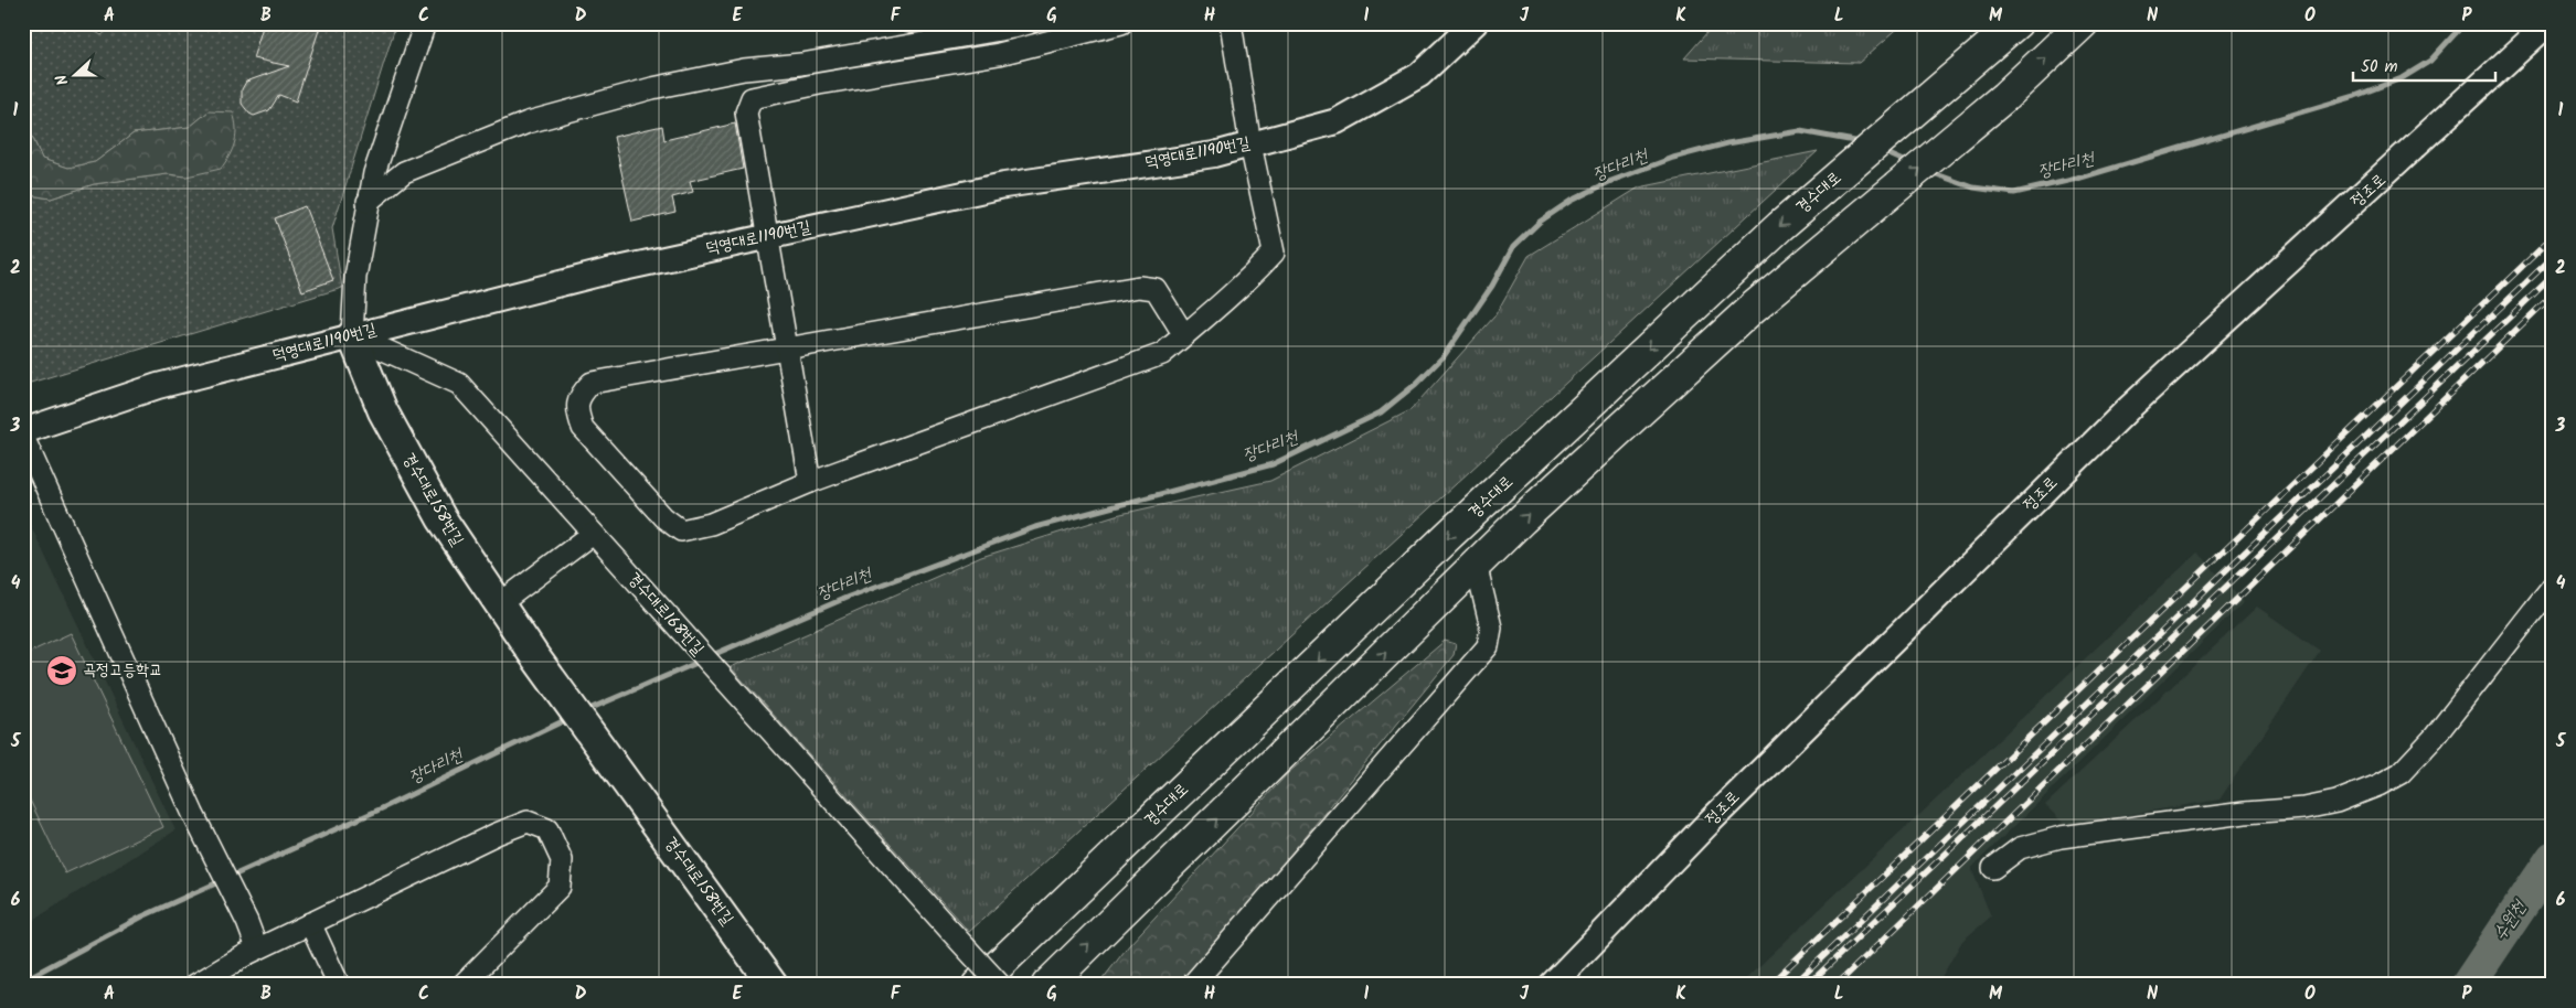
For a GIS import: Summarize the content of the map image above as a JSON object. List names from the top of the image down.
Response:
{
  "streets": {
    "main road": ["경수대로", "경수대로158번길"],
    "street": ["덕영대로1190번길", "정조로", "경수대로168번길"]
  },
  "crossings": [
    ["덕영대로1190번길", "경수대로158번길"],
    ["덕영대로1190번길", "경수대로168번길"],
    ["경수대로158번길", "경수대로168번길"]
  ],
  "water": ["장다리천", "수원천"],
  "places": {
    "school or university": ["곡정고등학교"]
  },
  "scale_bar": "50 m",
  "north": "left",
  "grid": {
    "columns": [
      "A",
      "B",
      "C",
      "D",
      "E",
      "F",
      "G",
      "H",
      "I",
      "J",
      "K",
      "L",
      "M",
      "N",
      "O",
      "P"
    ],
    "rows": [
      "1",
      "2",
      "3",
      "4",
      "5",
      "6"
    ]
  }
}
